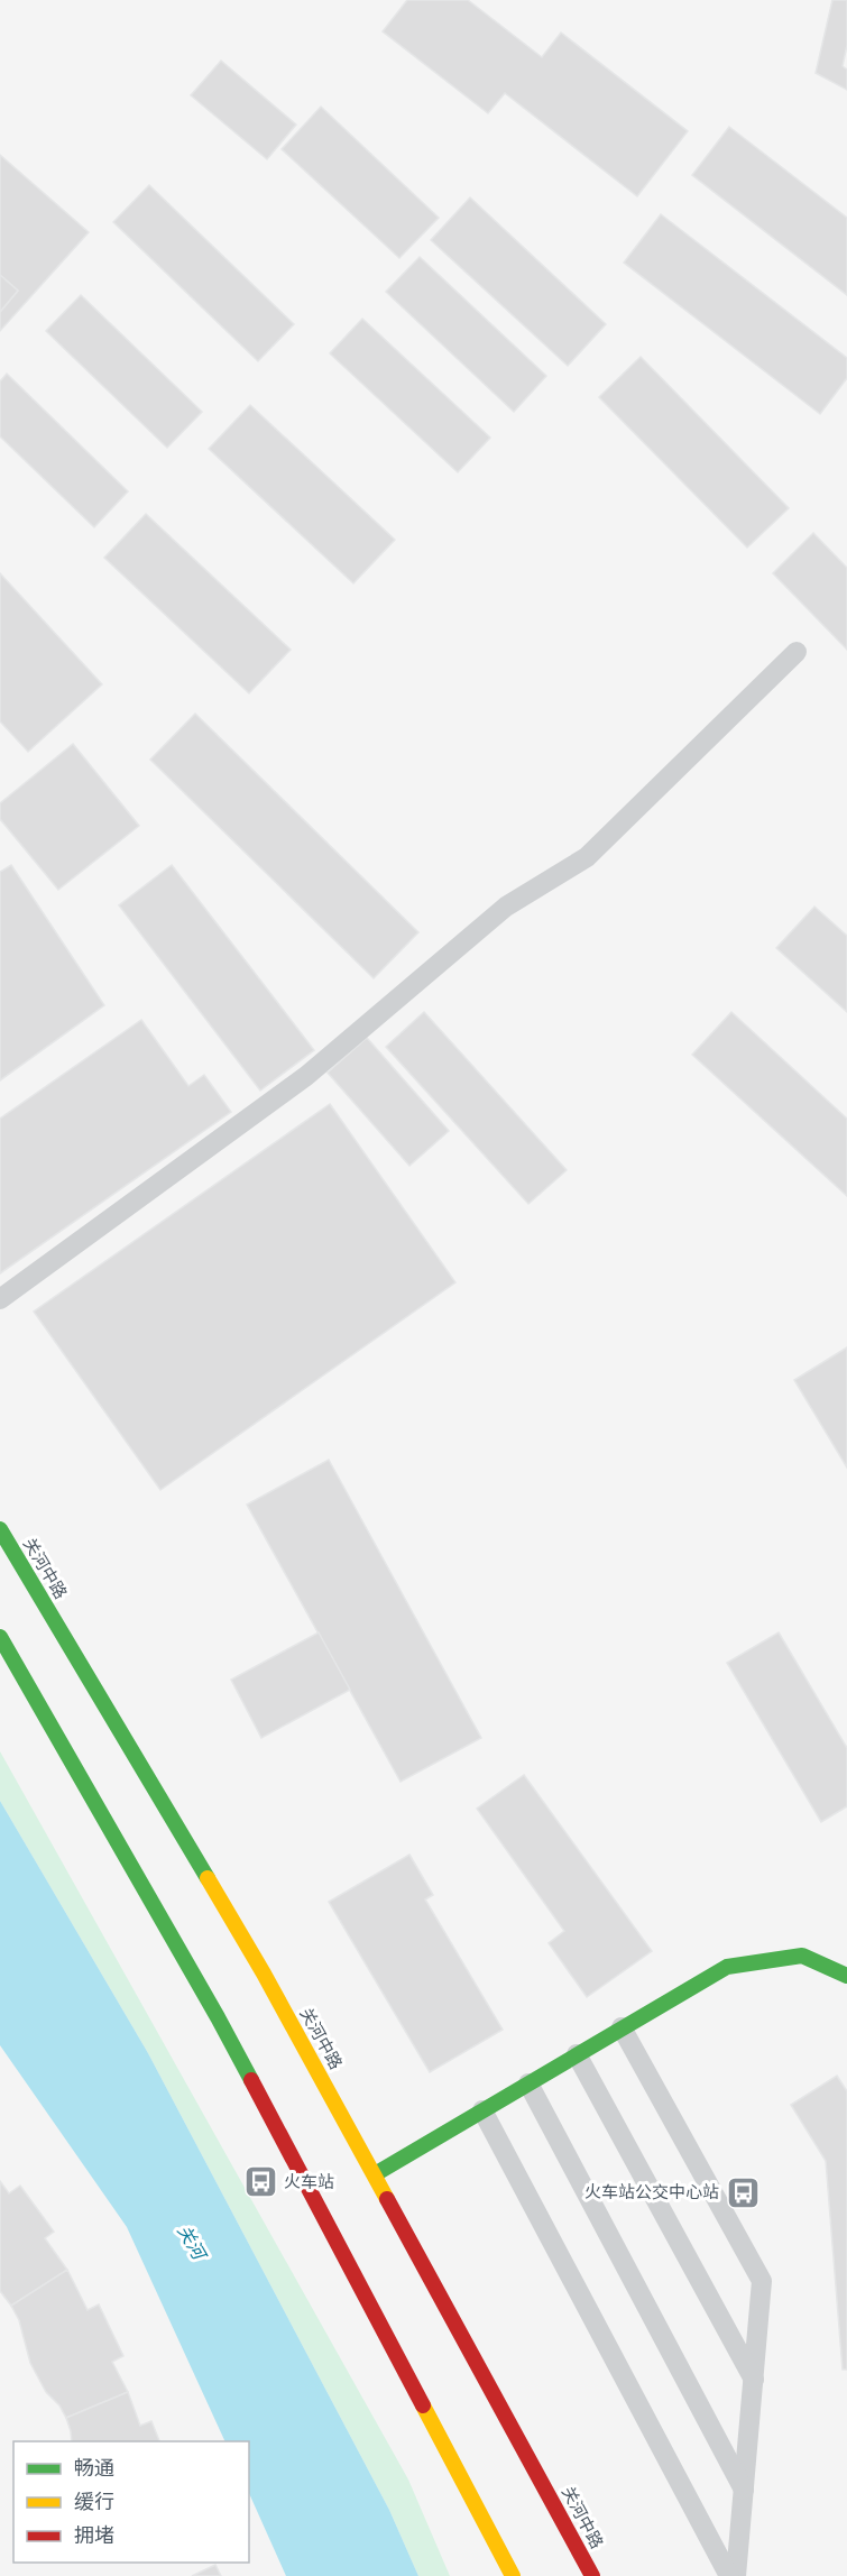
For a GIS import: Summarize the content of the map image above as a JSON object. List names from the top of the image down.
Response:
{
  "streets": {
    "main road": ["关河中路"]
  },
  "water": ["关河"],
  "places": {
    "bus stop": ["火车站", "火车站公交中心站"]
  },
  "legend": ["畅通", "缓行", "拥堵"]
}
